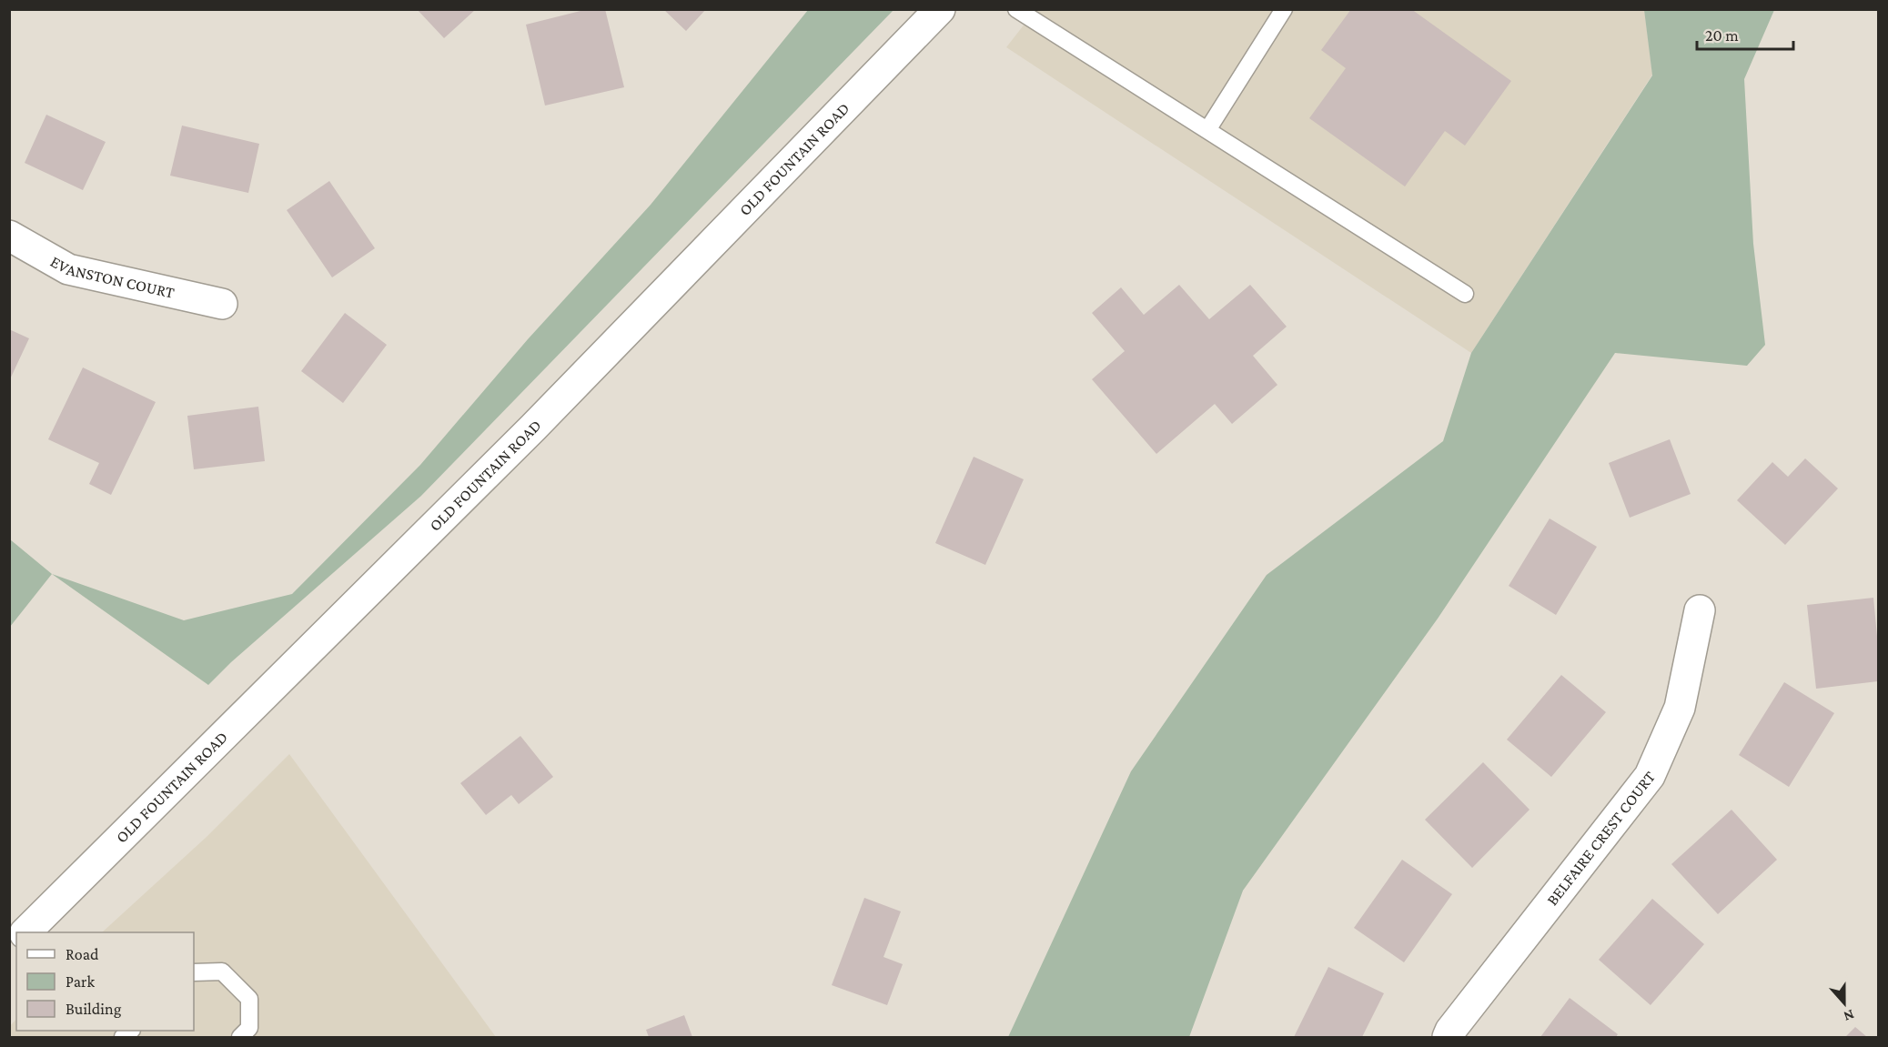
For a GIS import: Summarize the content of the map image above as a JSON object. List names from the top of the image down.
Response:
{
  "streets": {
    "street": ["OLD FOUNTAIN ROAD", "EVANSTON COURT", "BELFAIRE CREST COURT"]
  },
  "legend": ["Road", "Park", "Building"],
  "scale_bar": "20 m",
  "north": "bottom"
}
